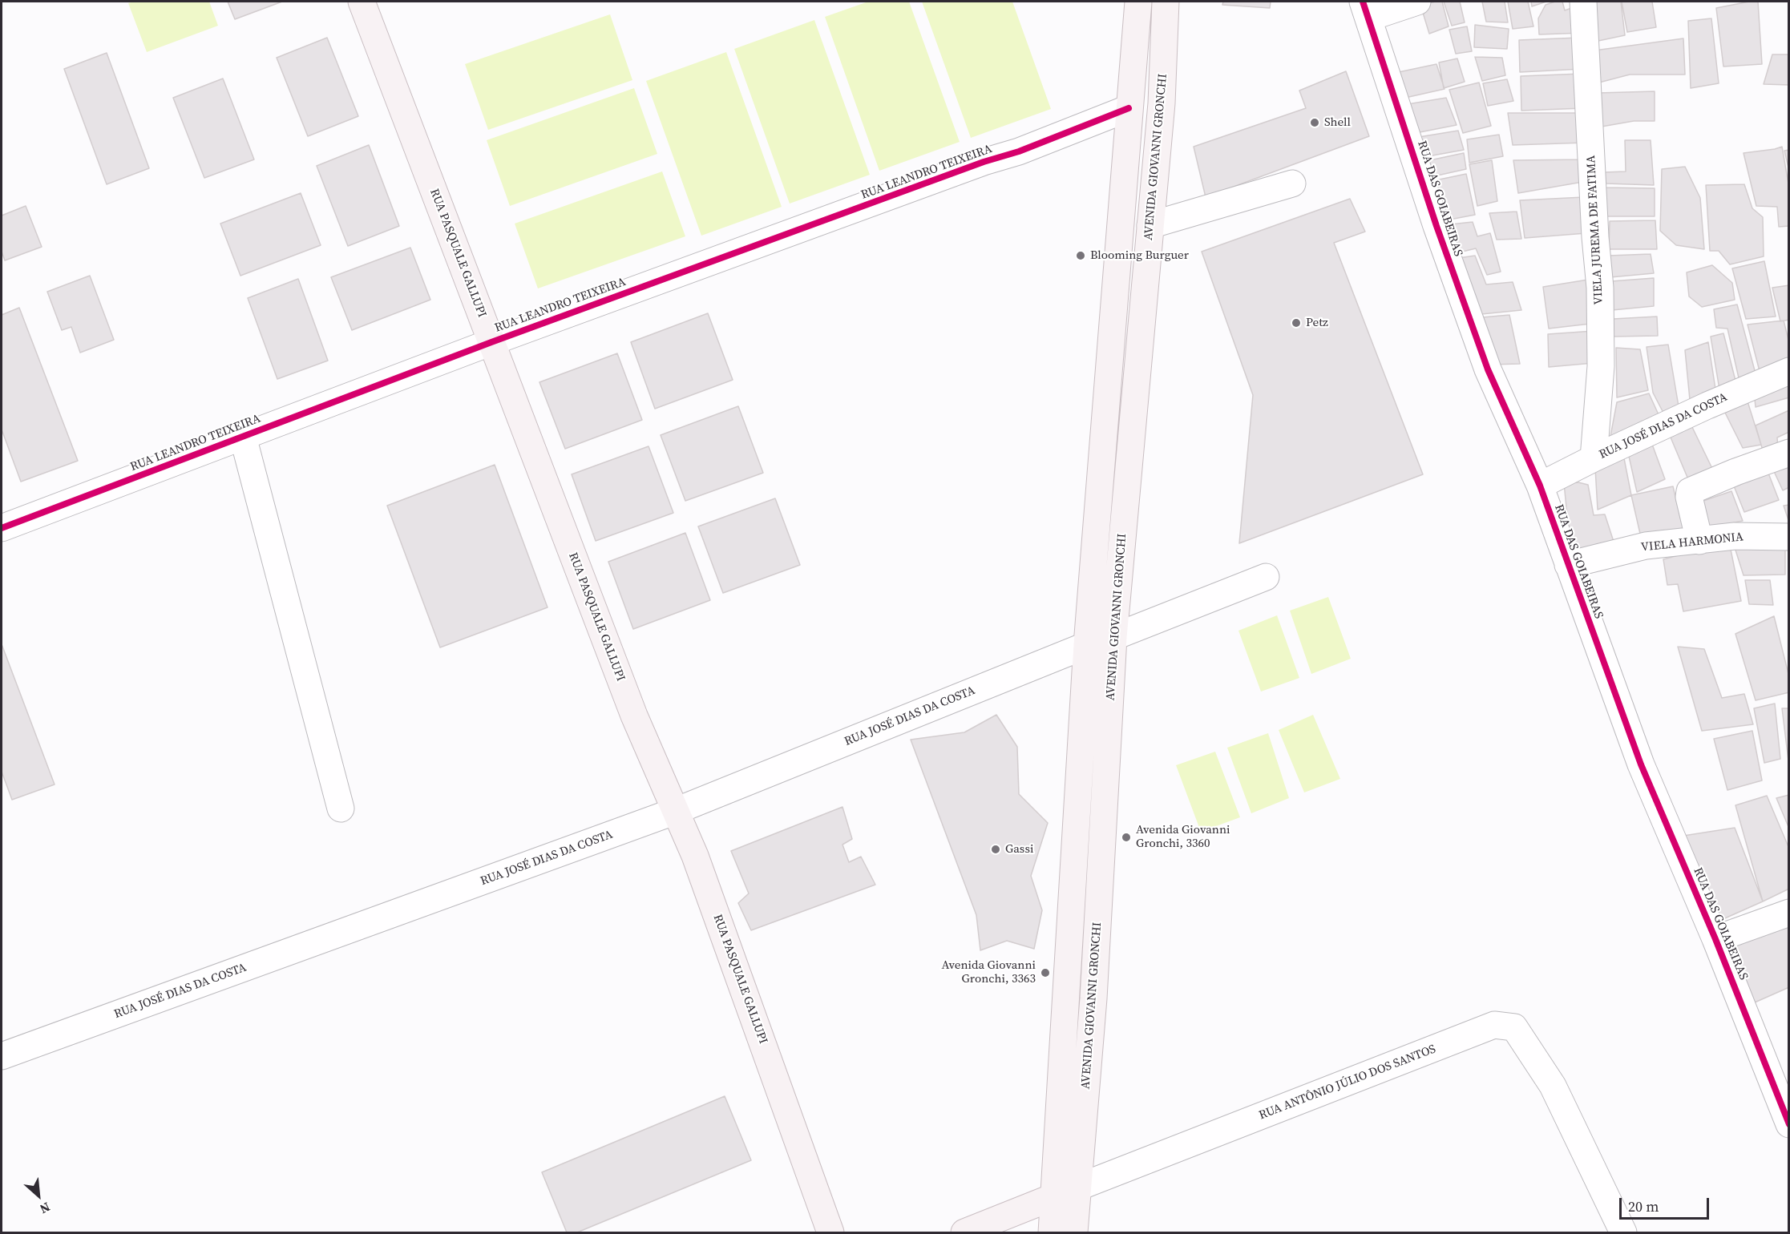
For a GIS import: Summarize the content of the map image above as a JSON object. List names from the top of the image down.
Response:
{
  "streets": {
    "main road": ["AVENIDA GIOVANNI GRONCHI", "RUA PASQUALE GALLUPI", "RUA ANTÔNIO JÚLIO DOS SANTOS"],
    "street": [
      "RUA LEANDRO TEIXEIRA",
      "RUA DAS GOIABEIRAS",
      "VIELA JUREMA DE FATIMA",
      "RUA JOSÉ DIAS DA COSTA",
      "VIELA HARMONIA"
    ]
  },
  "crossings": [
    ["AVENIDA GIOVANNI GRONCHI", "RUA LEANDRO TEIXEIRA"],
    ["AVENIDA GIOVANNI GRONCHI", "RUA JOSÉ DIAS DA COSTA"],
    ["AVENIDA GIOVANNI GRONCHI", "RUA ANTÔNIO JÚLIO DOS SANTOS"],
    ["RUA LEANDRO TEIXEIRA", "RUA PASQUALE GALLUPI"],
    ["RUA DAS GOIABEIRAS", "RUA JOSÉ DIAS DA COSTA"],
    ["RUA DAS GOIABEIRAS", "VIELA HARMONIA"],
    ["VIELA JUREMA DE FATIMA", "RUA JOSÉ DIAS DA COSTA"],
    ["RUA PASQUALE GALLUPI", "RUA JOSÉ DIAS DA COSTA"]
  ],
  "places": [
    "Shell",
    "Blooming Burguer",
    "Petz",
    "Avenida Giovanni Gronchi, 3360",
    "Gassi",
    "Avenida Giovanni Gronchi, 3363"
  ],
  "scale_bar": "20 m",
  "north": "bottom right"
}
